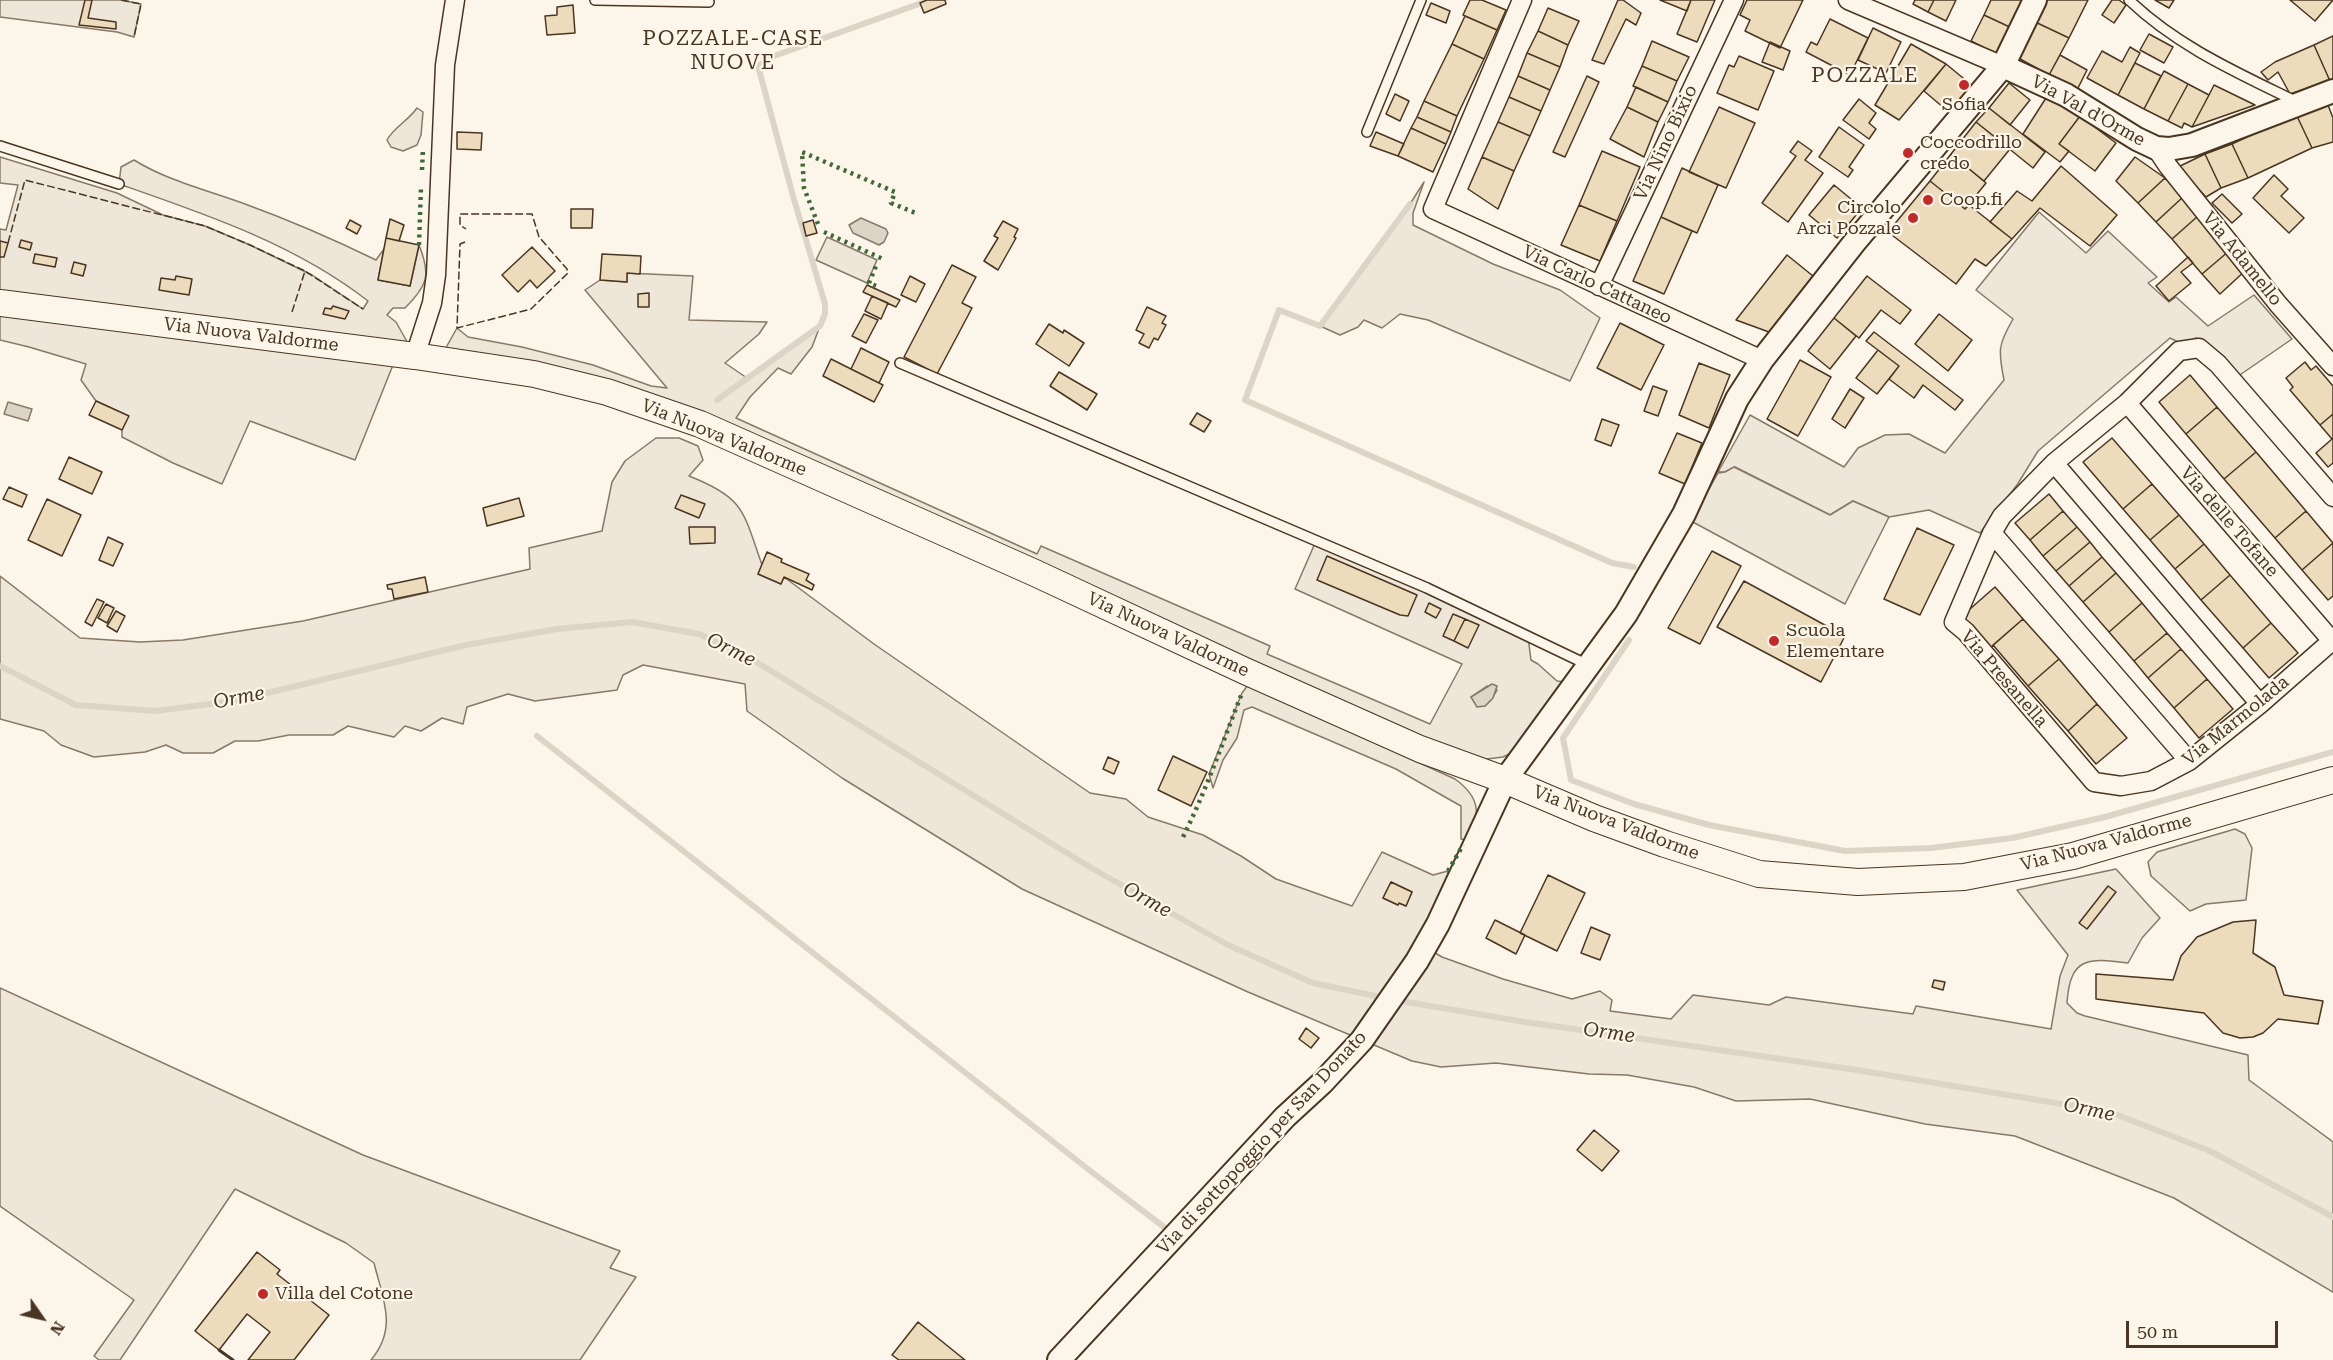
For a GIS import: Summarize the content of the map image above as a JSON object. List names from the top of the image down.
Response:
{
  "streets": {
    "main road": ["Via Nuova Valdorme"],
    "street": [
      "Via Val d'Orme",
      "Via Nino Bixio",
      "Via Adamello",
      "Via Carlo Cattaneo",
      "Via delle Tofane",
      "Via Presanella",
      "Via Marmolada",
      "Via di sottopoggio per San Donato"
    ]
  },
  "crossings": [
    ["Via Val d'Orme", "Via Adamello"],
    ["Via Nino Bixio", "Via Carlo Cattaneo"],
    ["Via Nuova Valdorme", "Via di sottopoggio per San Donato"],
    ["Via delle Tofane", "Via Marmolada"],
    ["Via Presanella", "Via Marmolada"]
  ],
  "districts": ["POZZALE-CASE NUOVE", "POZZALE"],
  "water": ["Orme"],
  "places": [
    "Sofia",
    "Coccodrillo credo",
    "Coop.fi",
    "Circolo Arci Pozzale",
    "Scuola Elementare",
    "Villa del Cotone"
  ],
  "scale_bar": "50 m",
  "north": "bottom right"
}
